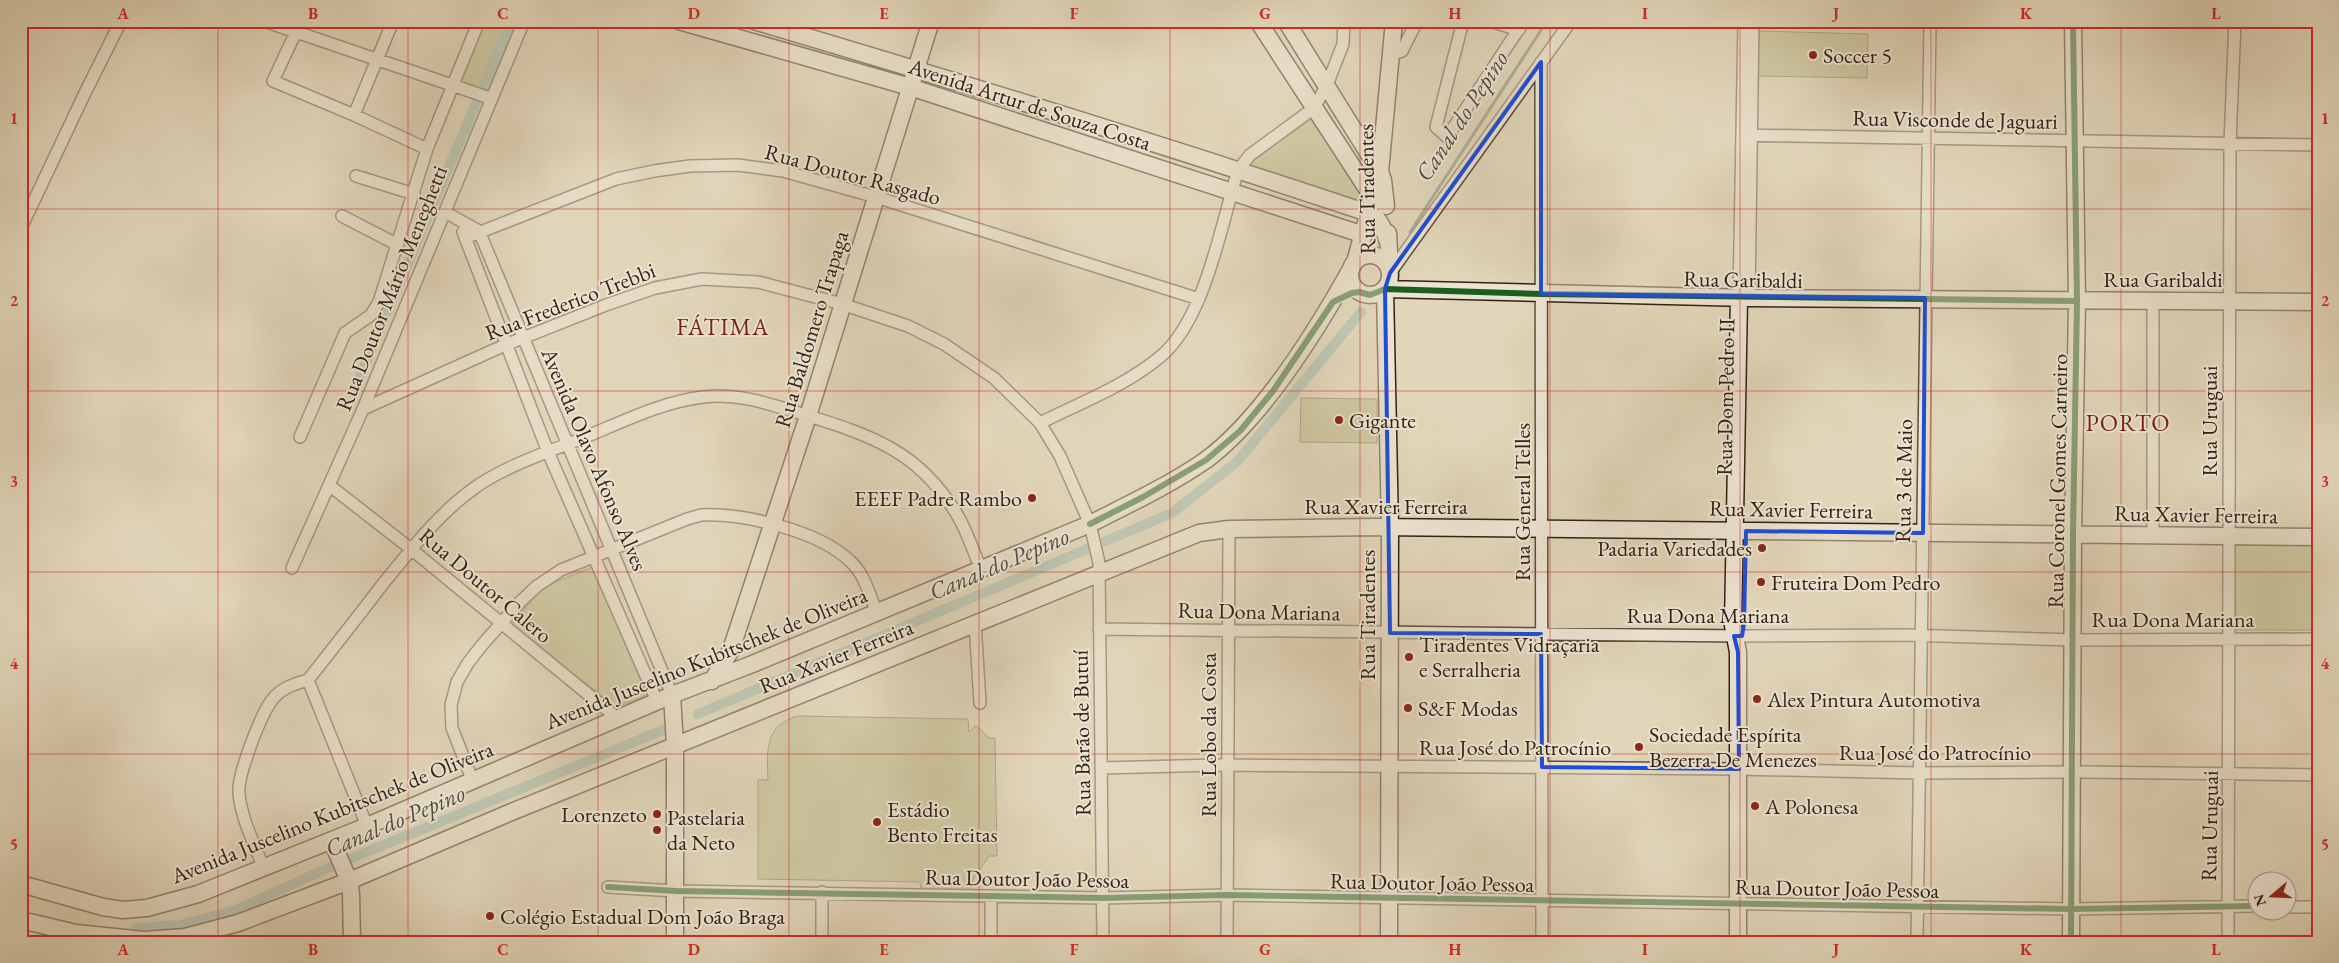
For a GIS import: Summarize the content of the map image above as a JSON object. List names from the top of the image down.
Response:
{
  "streets": {
    "street": [
      "Avenida Artur de Souza Costa",
      "Rua Visconde de Jaguari",
      "Rua Doutor Rasgado",
      "Rua Tiradentes",
      "Rua Garibaldi",
      "Rua Doutor Mário Meneghetti",
      "Rua Frederico Trebbi",
      "Rua Baldomero Trapaga",
      "Rua Dom Pedro II",
      "Rua Uruguai",
      "Avenida Olavo Afonso Alves",
      "Rua 3 de Maio",
      "Rua Coronel Gomes Carneiro",
      "Rua General Telles",
      "Rua Xavier Ferreira",
      "Rua Doutor Calero",
      "Rua Dona Mariana",
      "Avenida Juscelino Kubitschek de Oliveira",
      "Rua Barão de Butuí",
      "Rua Lobo da Costa",
      "Rua José do Patrocínio",
      "Rua Doutor João Pessoa"
    ]
  },
  "crossings": [
    ["Avenida Artur de Souza Costa", "Rua Tiradentes"],
    ["Avenida Artur de Souza Costa", "Rua Baldomero Trapaga"],
    ["Rua Visconde de Jaguari", "Rua Dom Pedro II"],
    ["Rua Visconde de Jaguari", "Rua Uruguai"],
    ["Rua Visconde de Jaguari", "Rua 3 de Maio"],
    ["Rua Visconde de Jaguari", "Rua Coronel Gomes Carneiro"],
    ["Rua Doutor Rasgado", "Rua Baldomero Trapaga"],
    ["Rua Doutor Rasgado", "Avenida Olavo Afonso Alves"],
    ["Rua Tiradentes", "Rua Garibaldi"],
    ["Rua Tiradentes", "Rua Xavier Ferreira"],
    ["Rua Tiradentes", "Rua Dona Mariana"],
    ["Rua Tiradentes", "Avenida Juscelino Kubitschek de Oliveira"],
    ["Rua Tiradentes", "Rua José do Patrocínio"],
    ["Rua Tiradentes", "Rua Doutor João Pessoa"],
    ["Rua Garibaldi", "Rua Dom Pedro II"],
    ["Rua Garibaldi", "Rua Uruguai"],
    ["Rua Garibaldi", "Rua 3 de Maio"],
    ["Rua Garibaldi", "Rua Coronel Gomes Carneiro"],
    ["Rua Garibaldi", "Rua General Telles"],
    ["Rua Garibaldi", "Avenida Juscelino Kubitschek de Oliveira"],
    ["Rua Doutor Mário Meneghetti", "Rua Frederico Trebbi"],
    ["Rua Doutor Mário Meneghetti", "Rua Doutor Calero"],
    ["Rua Frederico Trebbi", "Rua Baldomero Trapaga"],
    ["Rua Frederico Trebbi", "Avenida Olavo Afonso Alves"],
    ["Rua Frederico Trebbi", "Avenida Juscelino Kubitschek de Oliveira"],
    ["Rua Frederico Trebbi", "Rua Barão de Butuí"],
    ["Rua Baldomero Trapaga", "Avenida Juscelino Kubitschek de Oliveira"],
    ["Rua Dom Pedro II", "Rua Xavier Ferreira"],
    ["Rua Dom Pedro II", "Rua Dona Mariana"],
    ["Rua Dom Pedro II", "Rua José do Patrocínio"],
    ["Rua Dom Pedro II", "Rua Doutor João Pessoa"],
    ["Rua Uruguai", "Rua Xavier Ferreira"],
    ["Rua Uruguai", "Rua Dona Mariana"],
    ["Rua Uruguai", "Rua José do Patrocínio"],
    ["Rua Uruguai", "Rua Doutor João Pessoa"],
    ["Avenida Olavo Afonso Alves", "Avenida Juscelino Kubitschek de Oliveira"],
    ["Rua 3 de Maio", "Rua Xavier Ferreira"],
    ["Rua 3 de Maio", "Rua Dona Mariana"],
    ["Rua 3 de Maio", "Rua José do Patrocínio"],
    ["Rua 3 de Maio", "Rua Doutor João Pessoa"],
    ["Rua Coronel Gomes Carneiro", "Rua Xavier Ferreira"],
    ["Rua Coronel Gomes Carneiro", "Rua Dona Mariana"],
    ["Rua Coronel Gomes Carneiro", "Rua José do Patrocínio"],
    ["Rua Coronel Gomes Carneiro", "Rua Doutor João Pessoa"],
    ["Rua General Telles", "Rua Xavier Ferreira"],
    ["Rua General Telles", "Rua Dona Mariana"],
    ["Rua General Telles", "Rua José do Patrocínio"],
    ["Rua General Telles", "Rua Doutor João Pessoa"],
    ["Rua Xavier Ferreira", "Rua Barão de Butuí"],
    ["Rua Xavier Ferreira", "Rua Lobo da Costa"],
    ["Rua Doutor Calero", "Avenida Juscelino Kubitschek de Oliveira"],
    ["Rua Dona Mariana", "Rua Barão de Butuí"],
    ["Rua Dona Mariana", "Rua Lobo da Costa"],
    ["Avenida Juscelino Kubitschek de Oliveira", "Rua Barão de Butuí"],
    ["Rua Barão de Butuí", "Rua José do Patrocínio"],
    ["Rua Barão de Butuí", "Rua Doutor João Pessoa"],
    ["Rua Lobo da Costa", "Rua José do Patrocínio"],
    ["Rua Lobo da Costa", "Rua Doutor João Pessoa"]
  ],
  "districts": ["FÁTIMA", "PORTO"],
  "water": ["Canal do Pepino"],
  "places": [
    "Soccer 5",
    "Gigante",
    "EEEF Padre Rambo",
    "Padaria Variedades",
    "Fruteira Dom Pedro",
    "Tiradentes Vidraçaria e Serralheria",
    "Alex Pintura Automotiva",
    "S&F Modas",
    "Sociedade Espírita Bezerra De Menezes",
    "A Polonesa",
    "Lorenzeto",
    "Estádio Bento Freitas",
    "Pastelaria da Neto",
    "Colégio Estadual Dom João Braga"
  ],
  "north": "left",
  "grid": {
    "columns": [
      "A",
      "B",
      "C",
      "D",
      "E",
      "F",
      "G",
      "H",
      "I",
      "J",
      "K",
      "L"
    ],
    "rows": [
      "1",
      "2",
      "3",
      "4",
      "5"
    ]
  }
}
